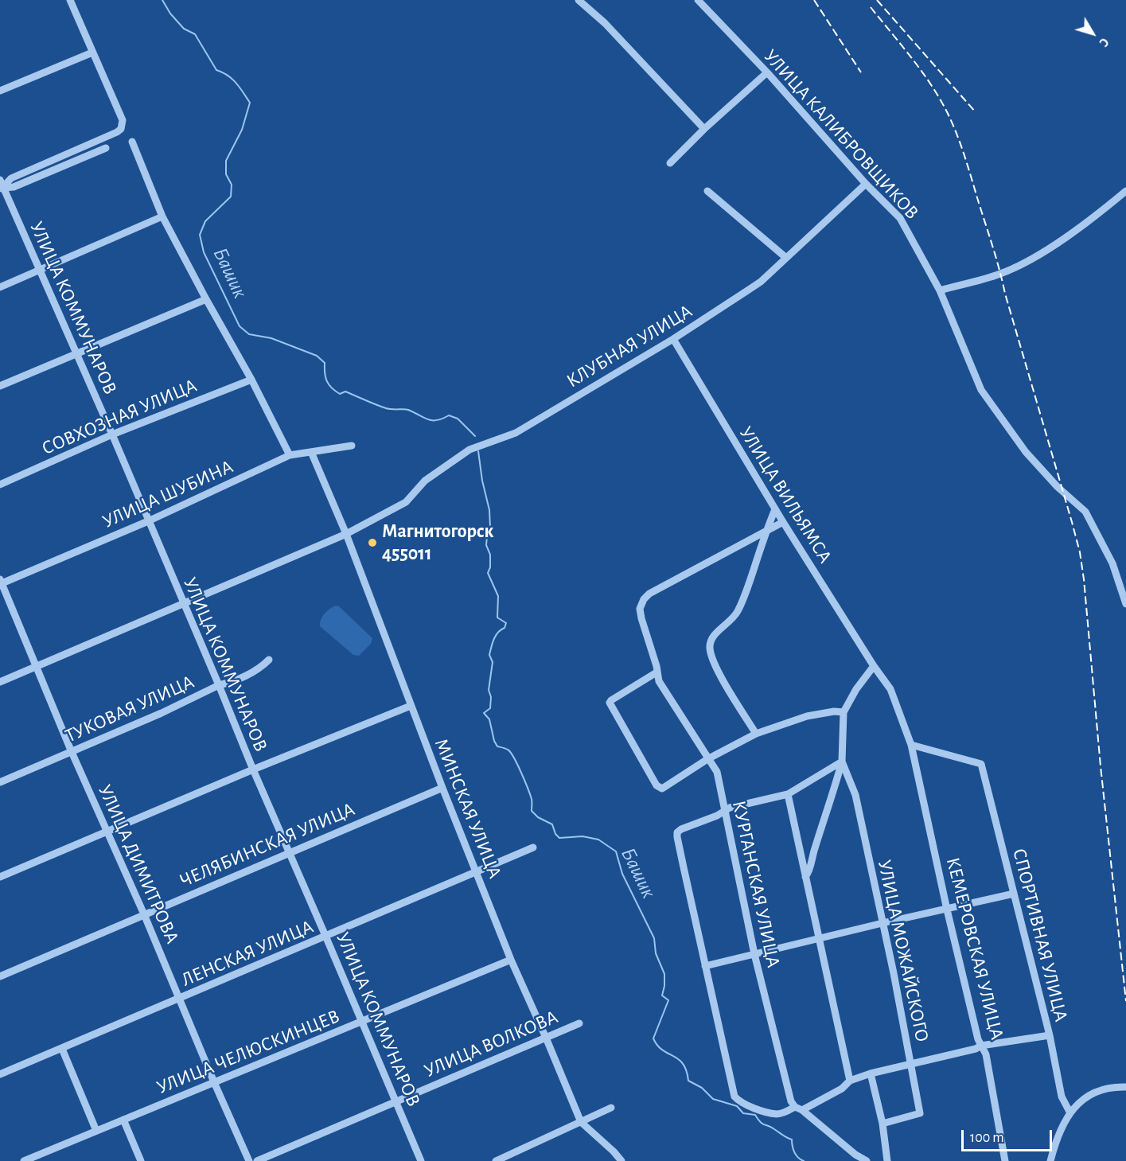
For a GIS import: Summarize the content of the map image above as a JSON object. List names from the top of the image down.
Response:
{
  "streets": {
    "street": [
      "УЛИЦА КАЛИБРОВЩИКОВ",
      "УЛИЦА КОММУНАРОВ",
      "КЛУБНАЯ УЛИЦА",
      "СОВХОЗНАЯ УЛИЦА",
      "УЛИЦА ШУБИНА",
      "УЛИЦА ВИЛЬЯМСА",
      "ТУКОВАЯ УЛИЦА",
      "МИНСКАЯ УЛИЦА",
      "ЧЕЛЯБИНСКАЯ УЛИЦА",
      "УЛИЦА ДИМИТРОВА",
      "КУРГАНСКАЯ УЛИЦА",
      "СПОРТИВНАЯ УЛИЦА",
      "КЕМЕРОВСКАЯ УЛИЦА",
      "УЛИЦА МОЖАЙСКОГО",
      "ЛЕНСКАЯ УЛИЦА",
      "УЛИЦА ВОЛКОВА",
      "УЛИЦА ЧЕЛЮСКИНЦЕВ"
    ]
  },
  "crossings": [
    ["УЛИЦА КАЛИБРОВЩИКОВ", "КЛУБНАЯ УЛИЦА"],
    ["УЛИЦА КОММУНАРОВ", "КЛУБНАЯ УЛИЦА"],
    ["УЛИЦА КОММУНАРОВ", "СОВХОЗНАЯ УЛИЦА"],
    ["УЛИЦА КОММУНАРОВ", "УЛИЦА ШУБИНА"],
    ["УЛИЦА КОММУНАРОВ", "ТУКОВАЯ УЛИЦА"],
    ["УЛИЦА КОММУНАРОВ", "ЧЕЛЯБИНСКАЯ УЛИЦА"],
    ["УЛИЦА КОММУНАРОВ", "ЛЕНСКАЯ УЛИЦА"],
    ["УЛИЦА КОММУНАРОВ", "УЛИЦА ВОЛКОВА"],
    ["УЛИЦА КОММУНАРОВ", "УЛИЦА ЧЕЛЮСКИНЦЕВ"],
    ["КЛУБНАЯ УЛИЦА", "УЛИЦА ВИЛЬЯМСА"],
    ["КЛУБНАЯ УЛИЦА", "МИНСКАЯ УЛИЦА"],
    ["КЛУБНАЯ УЛИЦА", "УЛИЦА ДИМИТРОВА"],
    ["УЛИЦА ШУБИНА", "МИНСКАЯ УЛИЦА"],
    ["УЛИЦА ШУБИНА", "УЛИЦА ДИМИТРОВА"],
    ["УЛИЦА ВИЛЬЯМСА", "СПОРТИВНАЯ УЛИЦА"],
    ["УЛИЦА ВИЛЬЯМСА", "КЕМЕРОВСКАЯ УЛИЦА"],
    ["ТУКОВАЯ УЛИЦА", "УЛИЦА ДИМИТРОВА"],
    ["МИНСКАЯ УЛИЦА", "ЧЕЛЯБИНСКАЯ УЛИЦА"],
    ["МИНСКАЯ УЛИЦА", "ЛЕНСКАЯ УЛИЦА"],
    ["МИНСКАЯ УЛИЦА", "УЛИЦА ВОЛКОВА"],
    ["МИНСКАЯ УЛИЦА", "УЛИЦА ЧЕЛЮСКИНЦЕВ"],
    ["ЧЕЛЯБИНСКАЯ УЛИЦА", "УЛИЦА ДИМИТРОВА"],
    ["УЛИЦА ДИМИТРОВА", "ЛЕНСКАЯ УЛИЦА"],
    ["УЛИЦА ДИМИТРОВА", "УЛИЦА ЧЕЛЮСКИНЦЕВ"],
    ["СПОРТИВНАЯ УЛИЦА", "КЕМЕРОВСКАЯ УЛИЦА"]
  ],
  "water": ["Башик"],
  "places": ["Магнитогорск 455011"],
  "scale_bar": "100 m",
  "north": "bottom right"
}
